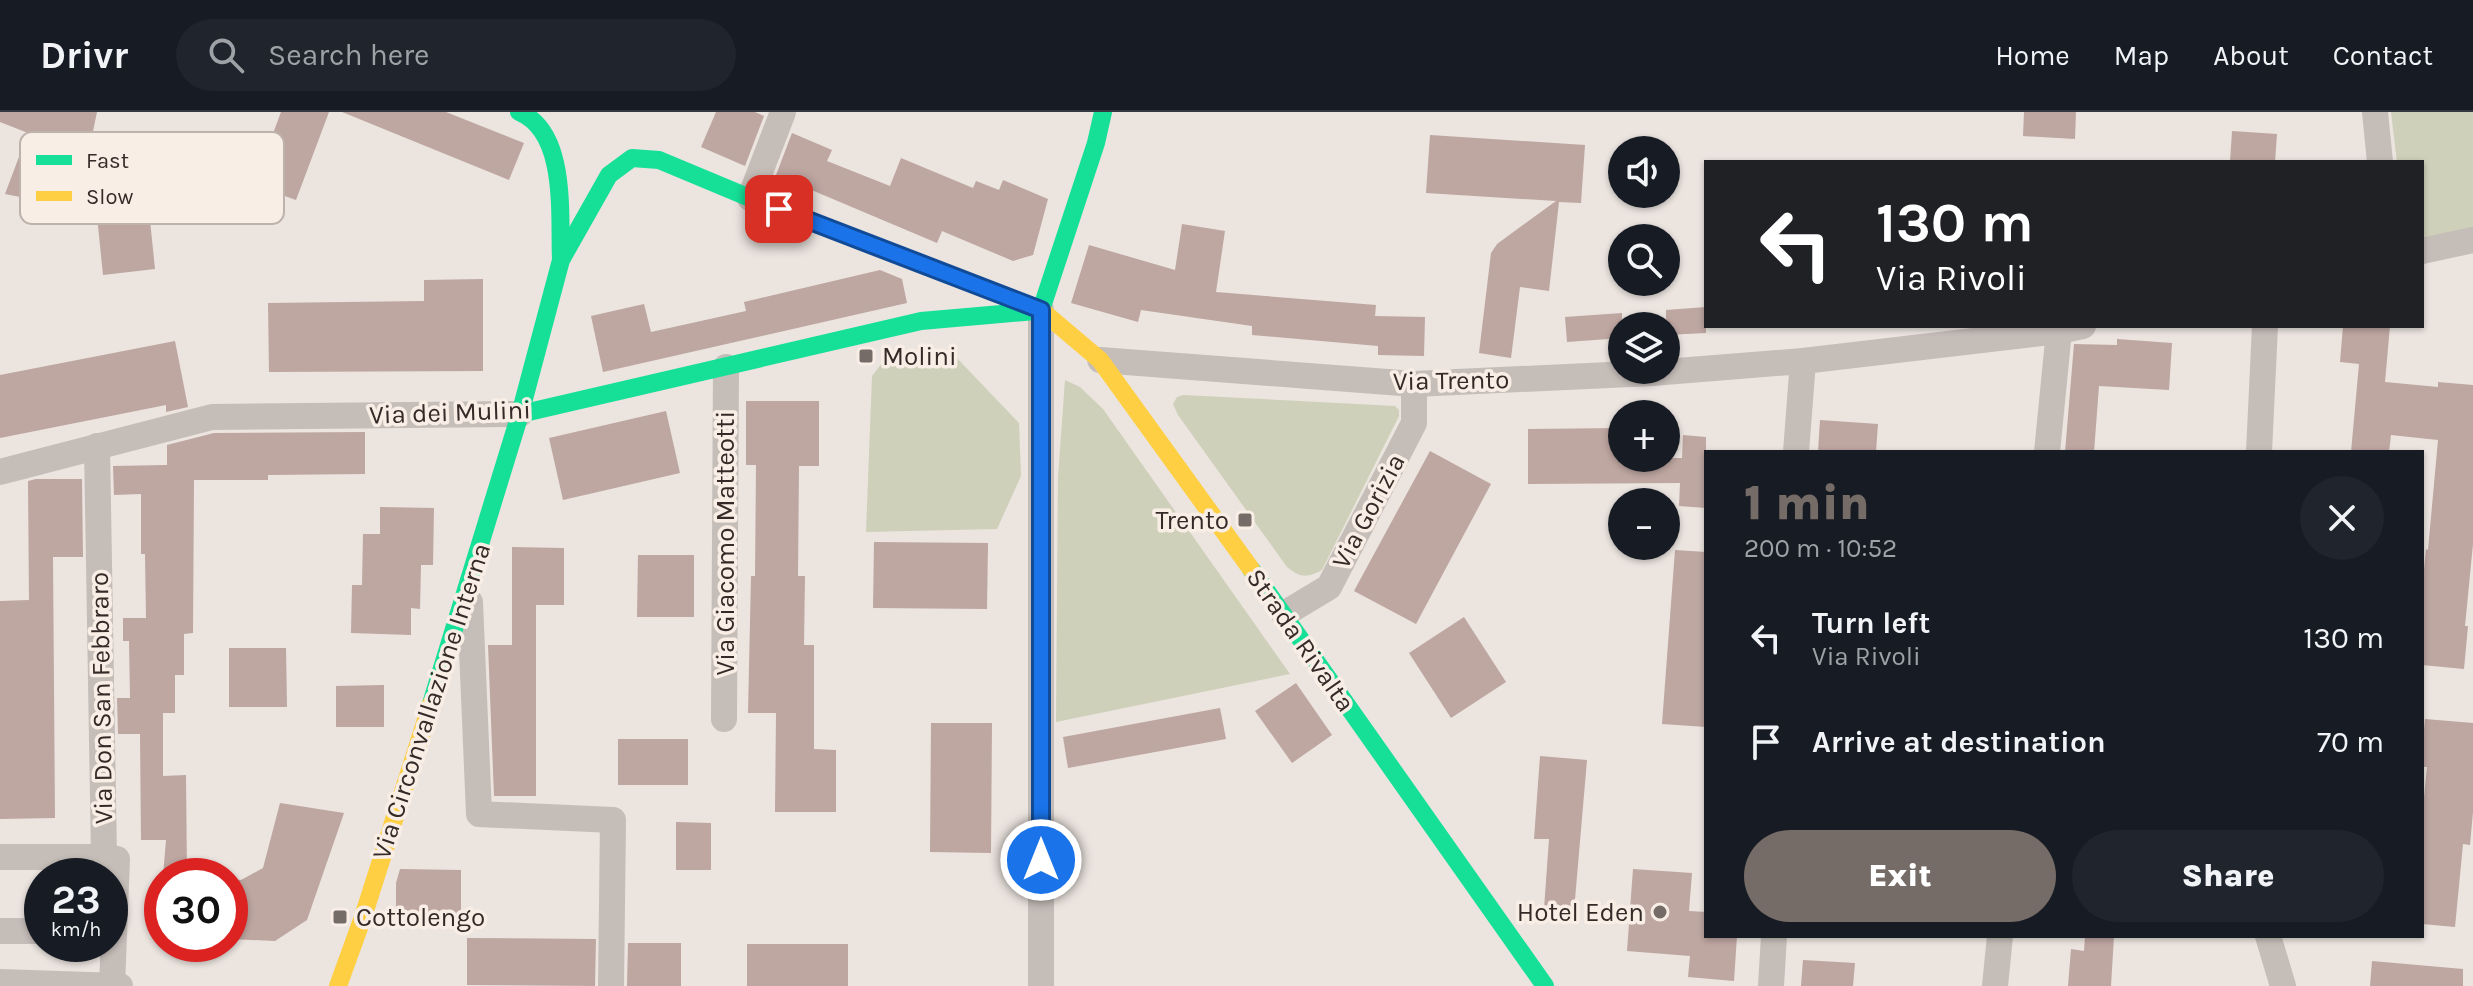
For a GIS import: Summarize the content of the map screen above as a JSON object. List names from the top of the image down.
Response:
{
  "streets": {
    "street": [
      "Via Trento",
      "Via dei Mulini",
      "Via Gorizia",
      "Via Giacomo Matteotti",
      "Strada Rivalta",
      "Via Don San Febbraro",
      "Via Circonvallazione Interna"
    ]
  },
  "crossings": [
    ["Via Trento", "Via Gorizia"],
    ["Via Trento", "Strada Rivalta"],
    ["Via dei Mulini", "Via Giacomo Matteotti"],
    ["Via dei Mulini", "Strada Rivalta"],
    ["Via dei Mulini", "Via Don San Febbraro"],
    ["Via dei Mulini", "Via Circonvallazione Interna"],
    ["Via Gorizia", "Strada Rivalta"],
    ["Strada Rivalta", "Via Circonvallazione Interna"]
  ],
  "places": {
    "transit": ["Molini", "Trento", "Cottolengo"],
    "other": ["Hotel Eden"]
  },
  "legend": ["Fast", "Slow"],
  "page": {
    "header": "Drivr",
    "search": "Search here",
    "nav": [
      "Home",
      "Map",
      "About",
      "Contact"
    ],
    "map_buttons": ["+", "−"],
    "turn": ["130 m", "Via Rivoli"],
    "heading": ["1 min", "200 m · 10:52"],
    "list": [
      {
        "name": "Turn left",
        "note": "Via Rivoli",
        "value": "130 m"
      },
      {
        "name": "Arrive at destination",
        "value": "70 m"
      }
    ],
    "buttons": ["Exit", "Share"],
    "speed": "23 km/h",
    "limit": "30"
  }
}
